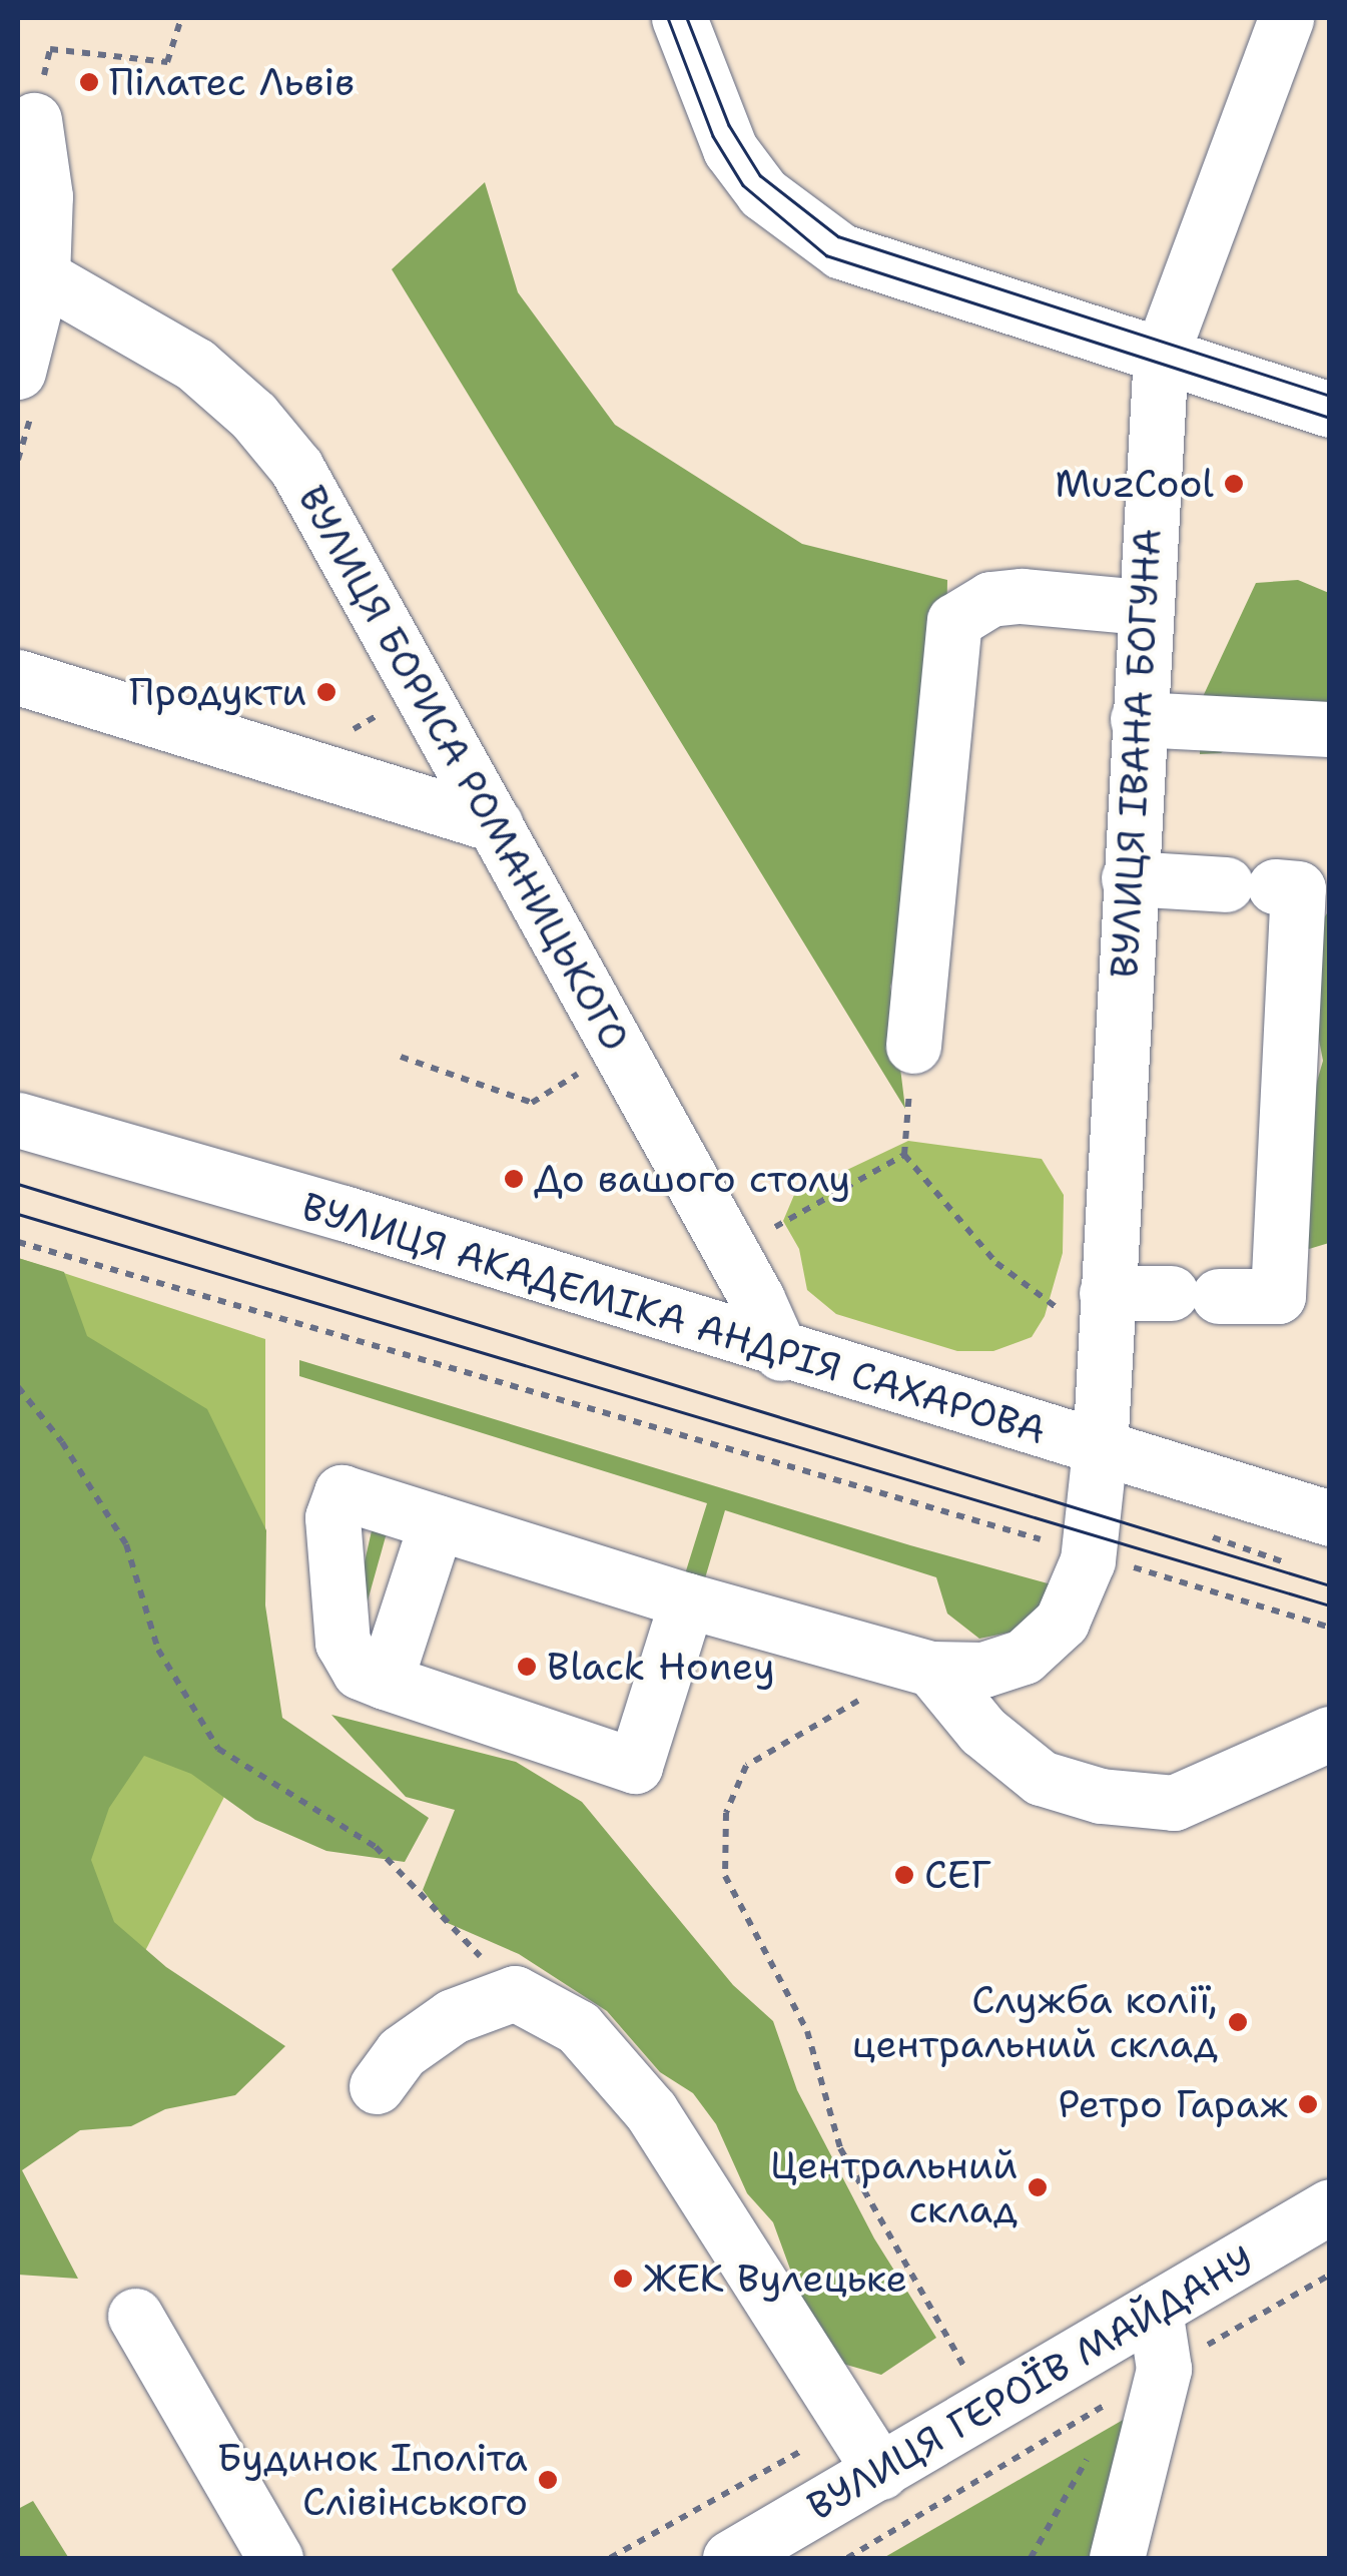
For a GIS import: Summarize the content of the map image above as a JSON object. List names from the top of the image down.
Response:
{
  "streets": {
    "street": [
      "ВУЛИЦЯ ІВАНА БОГУНА",
      "ВУЛИЦЯ БОРИСА РОМАНИЦЬКОГО",
      "ВУЛИЦЯ АКАДЕМІКА АНДРІЯ САХАРОВА",
      "ВУЛИЦЯ ГЕРОЇВ МАЙДАНУ"
    ]
  },
  "crossings": [
    ["ВУЛИЦЯ ІВАНА БОГУНА", "ВУЛИЦЯ АКАДЕМІКА АНДРІЯ САХАРОВА"],
    ["ВУЛИЦЯ БОРИСА РОМАНИЦЬКОГО", "ВУЛИЦЯ АКАДЕМІКА АНДРІЯ САХАРОВА"]
  ],
  "places": [
    "Пілатес Львів",
    "MuzCool",
    "Продукти",
    "До вашого столу",
    "Black Honey",
    "СЕГ",
    "Служба колії, центральний склад",
    "Ретро Гараж",
    "Центральний склад",
    "ЖЕК Вулецьке",
    "Будинок Іполіта Слівінського"
  ]
}
